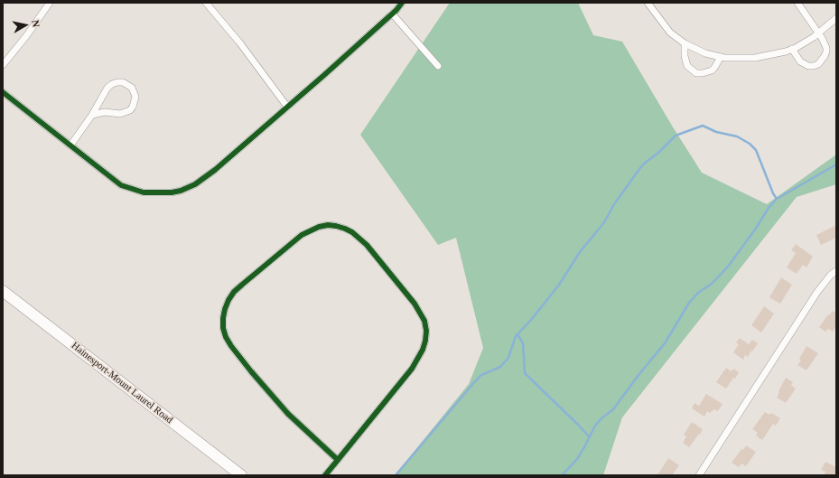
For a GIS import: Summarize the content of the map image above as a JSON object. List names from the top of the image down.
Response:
{
  "streets": {
    "main road": ["Hainesport-Mount Laurel Road"]
  },
  "north": "right"
}
